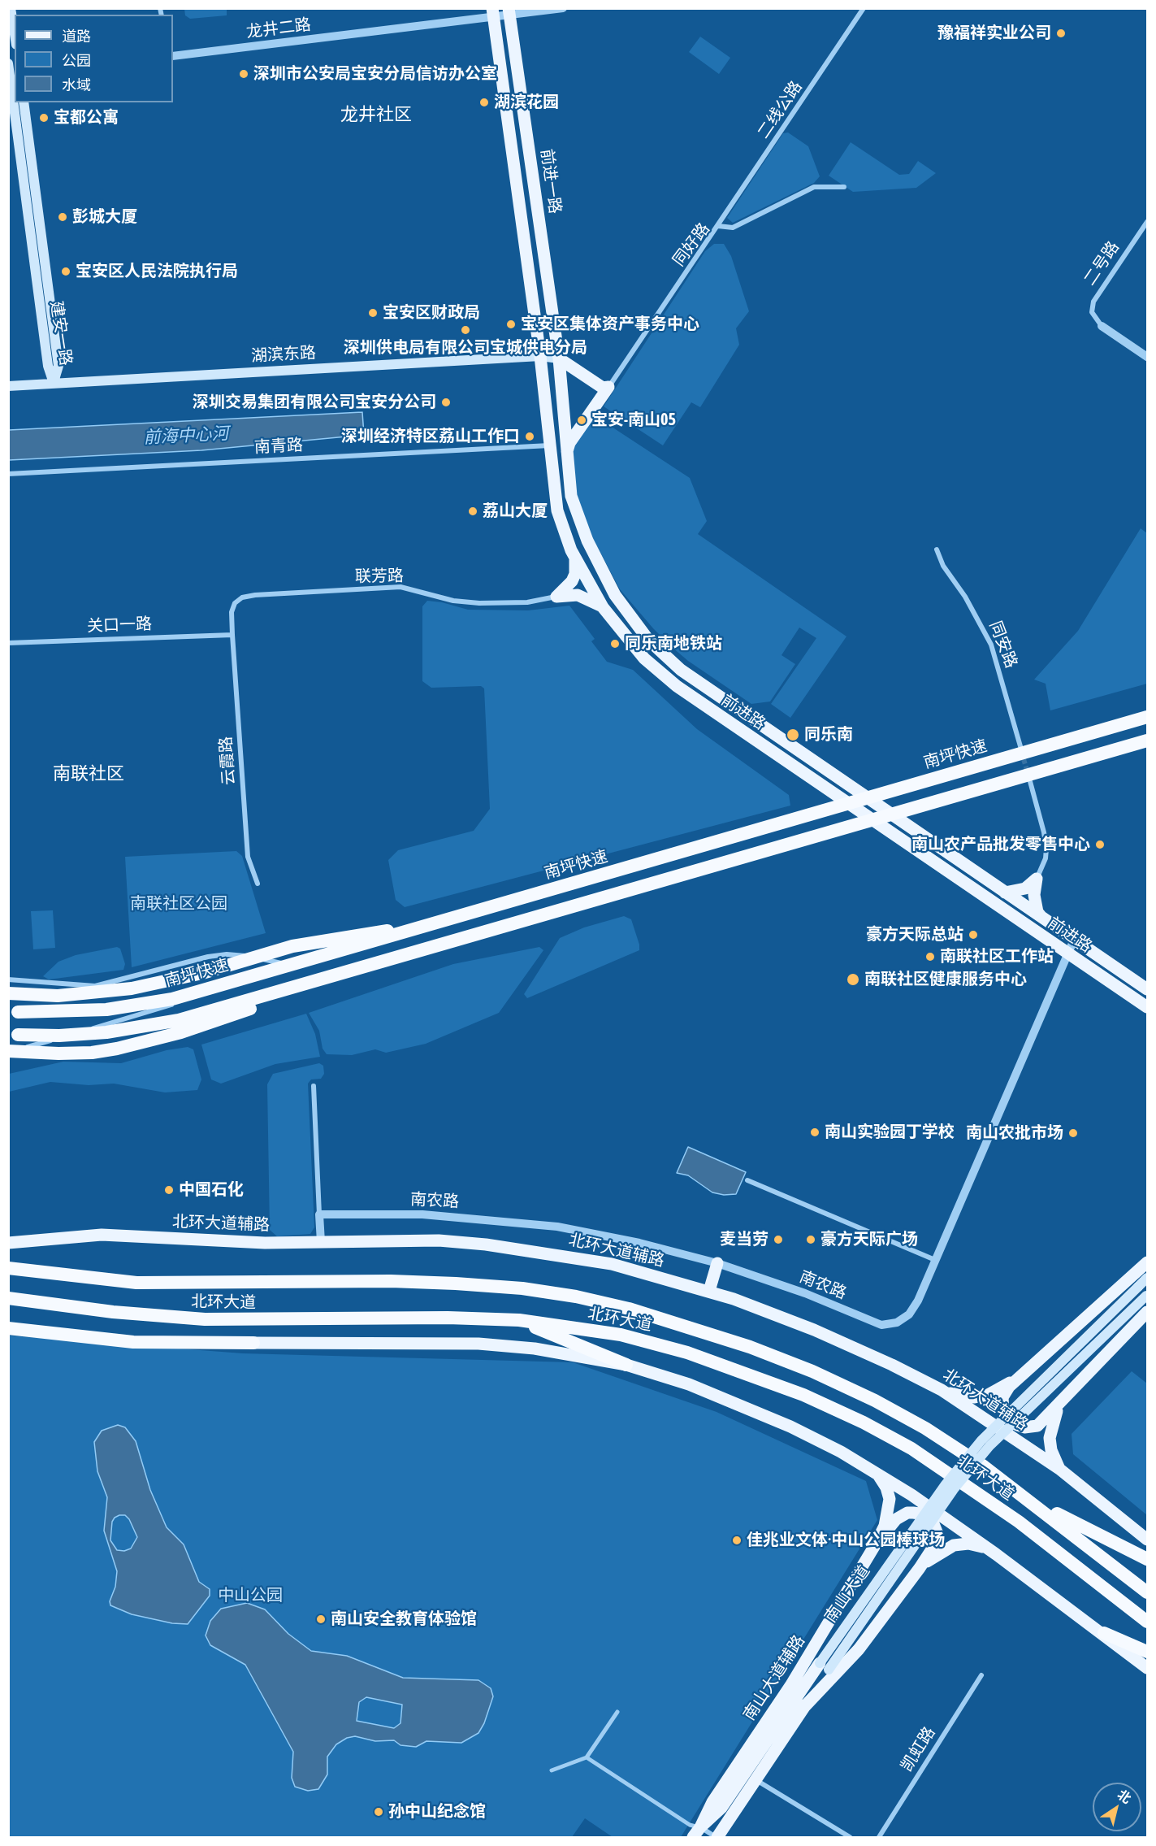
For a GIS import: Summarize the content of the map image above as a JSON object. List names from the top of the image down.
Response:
{
  "streets": {
    "highway": ["南坪快速", "北环大道"],
    "main road": [
      "前进一路",
      "建安一路",
      "湖滨东路",
      "前进路",
      "北环大道辅路",
      "南山大道",
      "南山大道辅路"
    ],
    "street": [
      "龙井二路",
      "二线公路",
      "同好路",
      "二号路",
      "南青路",
      "联芳路",
      "关口一路",
      "同安路",
      "云霞路",
      "南农路",
      "凯虹路"
    ]
  },
  "crossings": [
    ["龙井二路", "前进一路"],
    ["二线公路", "同好路"],
    ["前进一路", "湖滨东路"],
    ["前进一路", "前进路"],
    ["建安一路", "湖滨东路"],
    ["湖滨东路", "前进路"],
    ["南青路", "前进路"],
    ["联芳路", "关口一路"],
    ["联芳路", "云霞路"],
    ["关口一路", "云霞路"],
    ["前进路", "南农路"],
    ["南山大道", "南山大道辅路"]
  ],
  "districts": ["龙井社区", "南联社区"],
  "water": ["前海中心河"],
  "parks": ["南联社区公园", "中山公园"],
  "places": [
    "豫福祥实业公司",
    "深圳市公安局宝安分局信访办公室",
    "湖滨花园",
    "宝都公寓",
    "彭城大厦",
    "宝安区人民法院执行局",
    "宝安区财政局",
    "宝安区集体资产事务中心",
    "深圳供电局有限公司宝城供电分局",
    "深圳交易集团有限公司宝安分公司",
    "宝安-南山05",
    "深圳经济特区荔山工作口",
    "荔山大厦",
    "同乐南地铁站",
    "同乐南",
    "南山农产品批发零售中心",
    "豪方天际总站",
    "南联社区工作站",
    "南联社区健康服务中心",
    "南山实验园丁学校",
    "南山农批市场",
    "中国石化",
    "麦当劳",
    "豪方天际广场",
    "佳兆业文体·中山公园棒球场",
    "南山安全教育体验馆",
    "孙中山纪念馆"
  ],
  "legend": ["道路", "公园", "水域"],
  "north": "top right"
}
